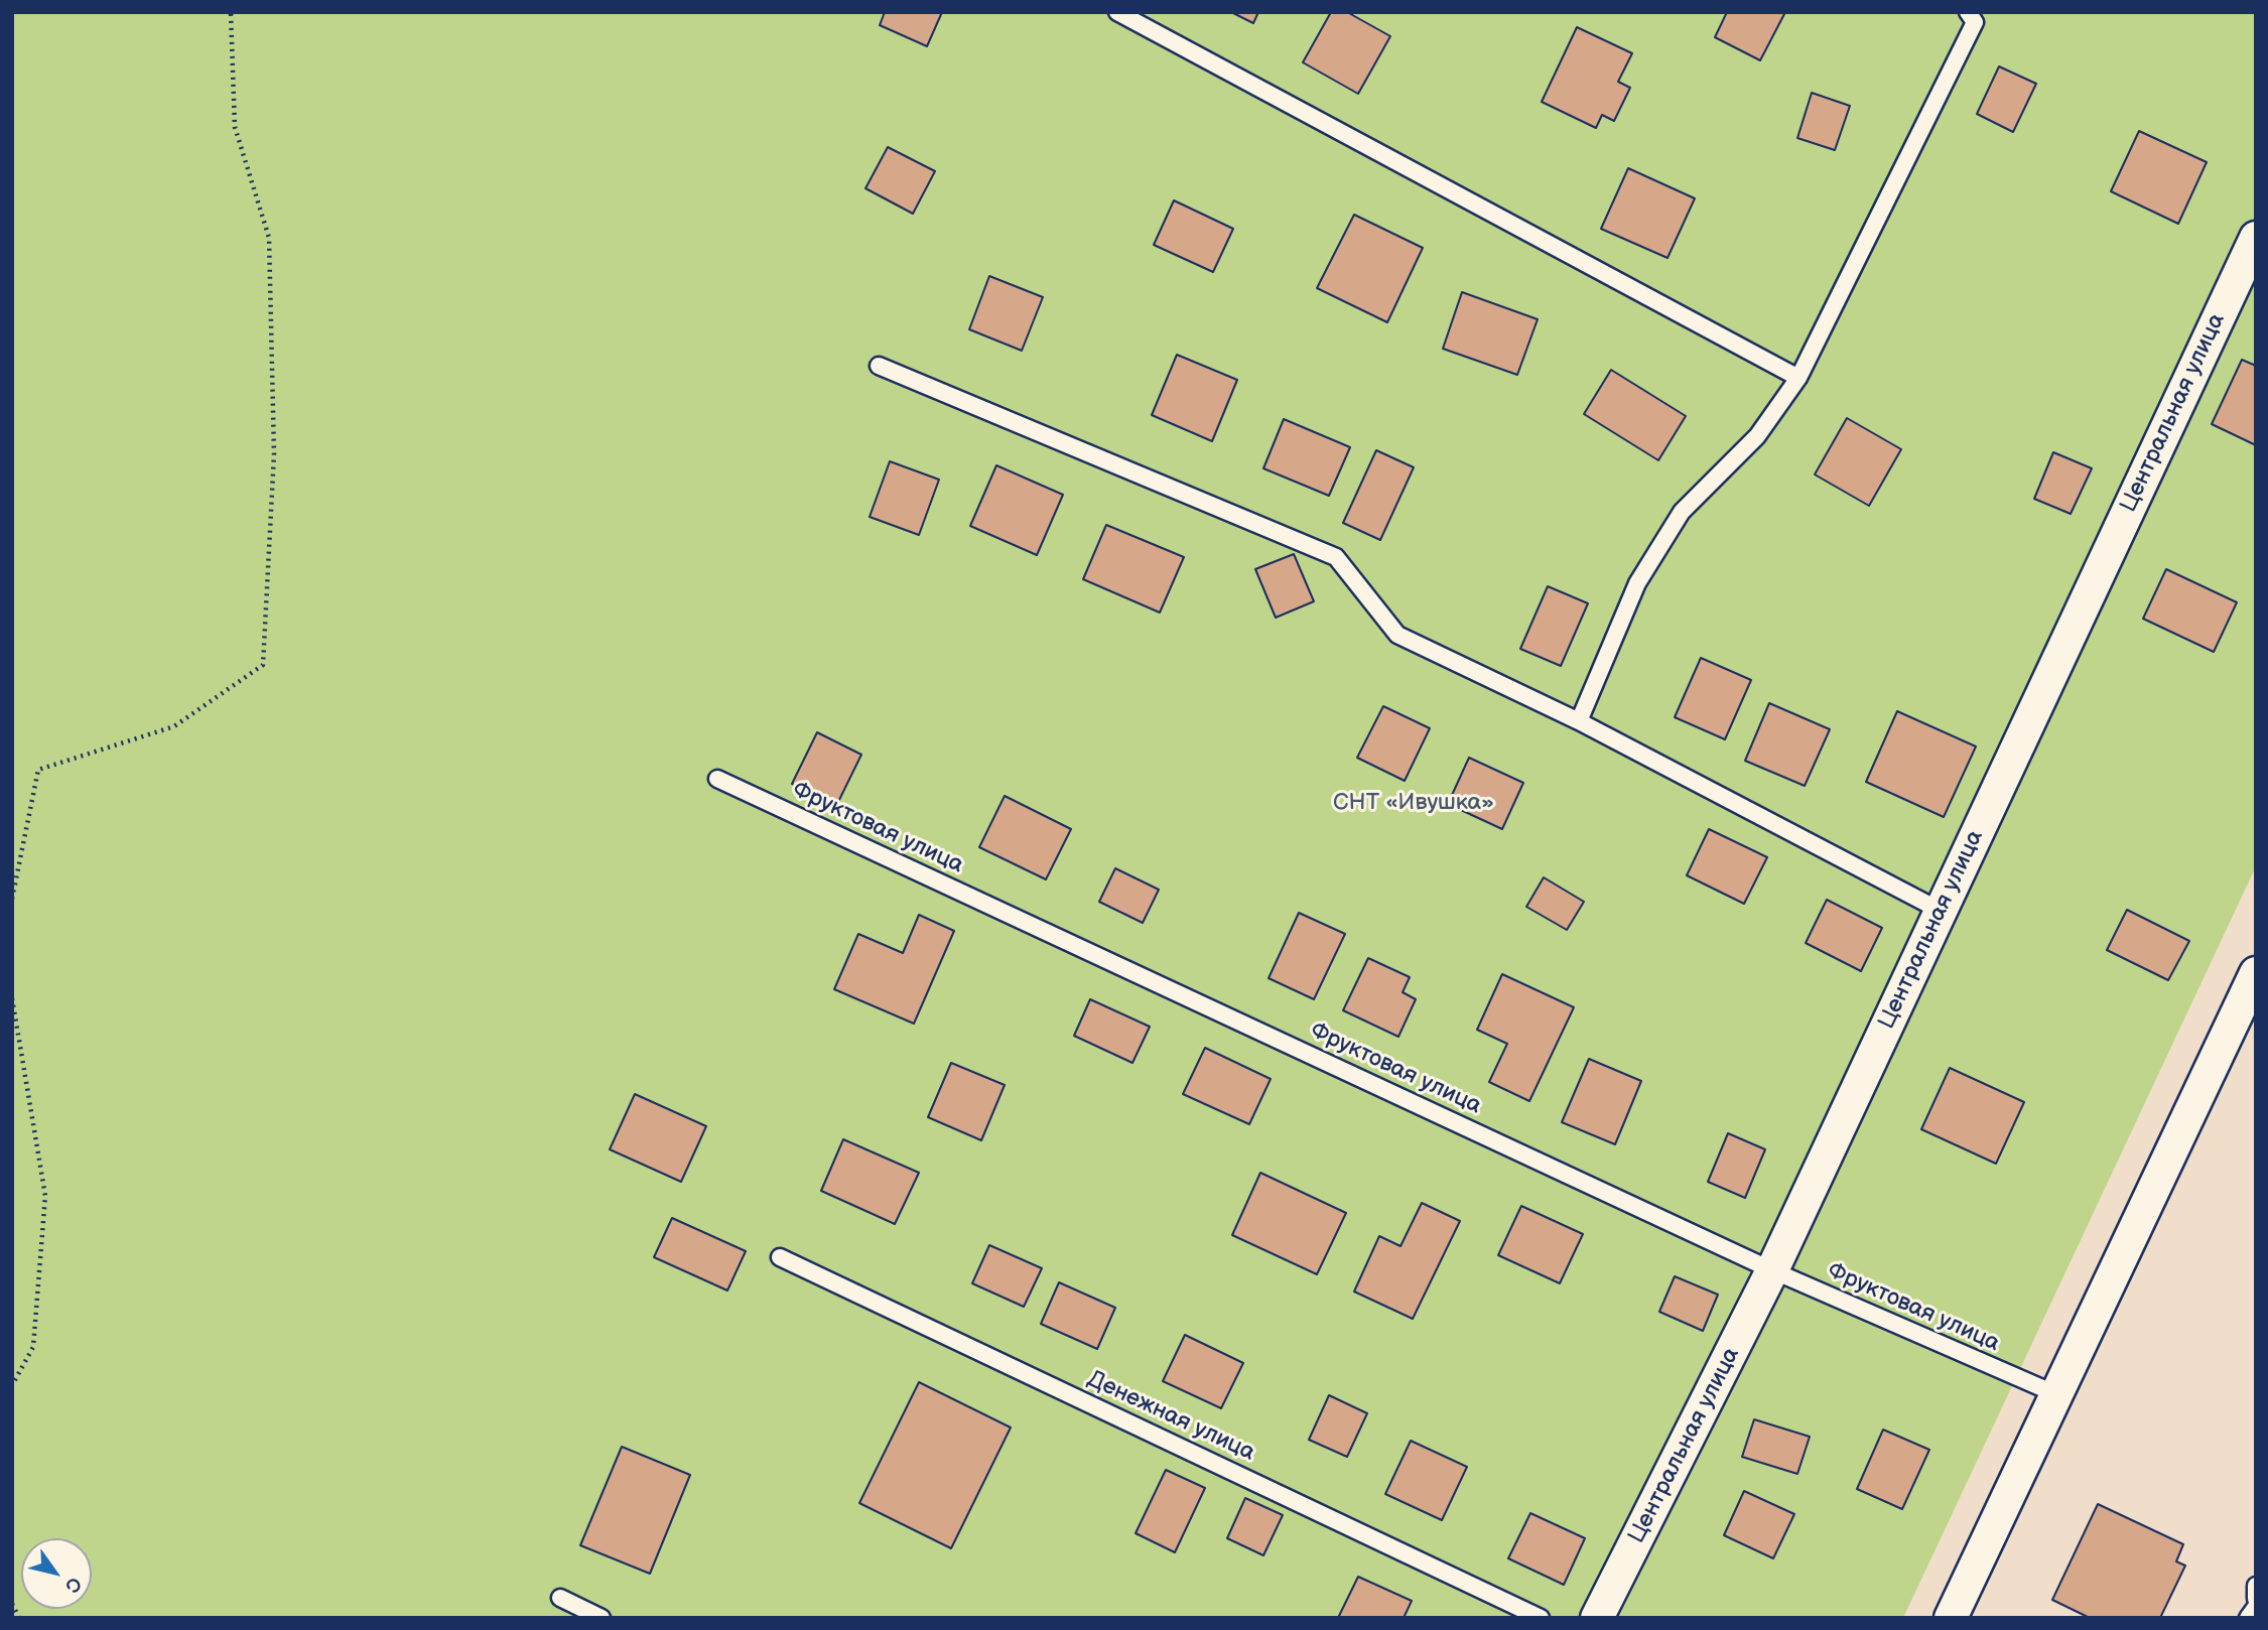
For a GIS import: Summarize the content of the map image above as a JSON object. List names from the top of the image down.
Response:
{
  "streets": {
    "street": ["Центральная улица"],
    "lane": ["Фруктовая улица", "Денежная улица"]
  },
  "crossings": [
    ["Центральная улица", "Фруктовая улица"]
  ],
  "parks": ["СНТ «Ивушка»"],
  "north": "bottom right"
}
